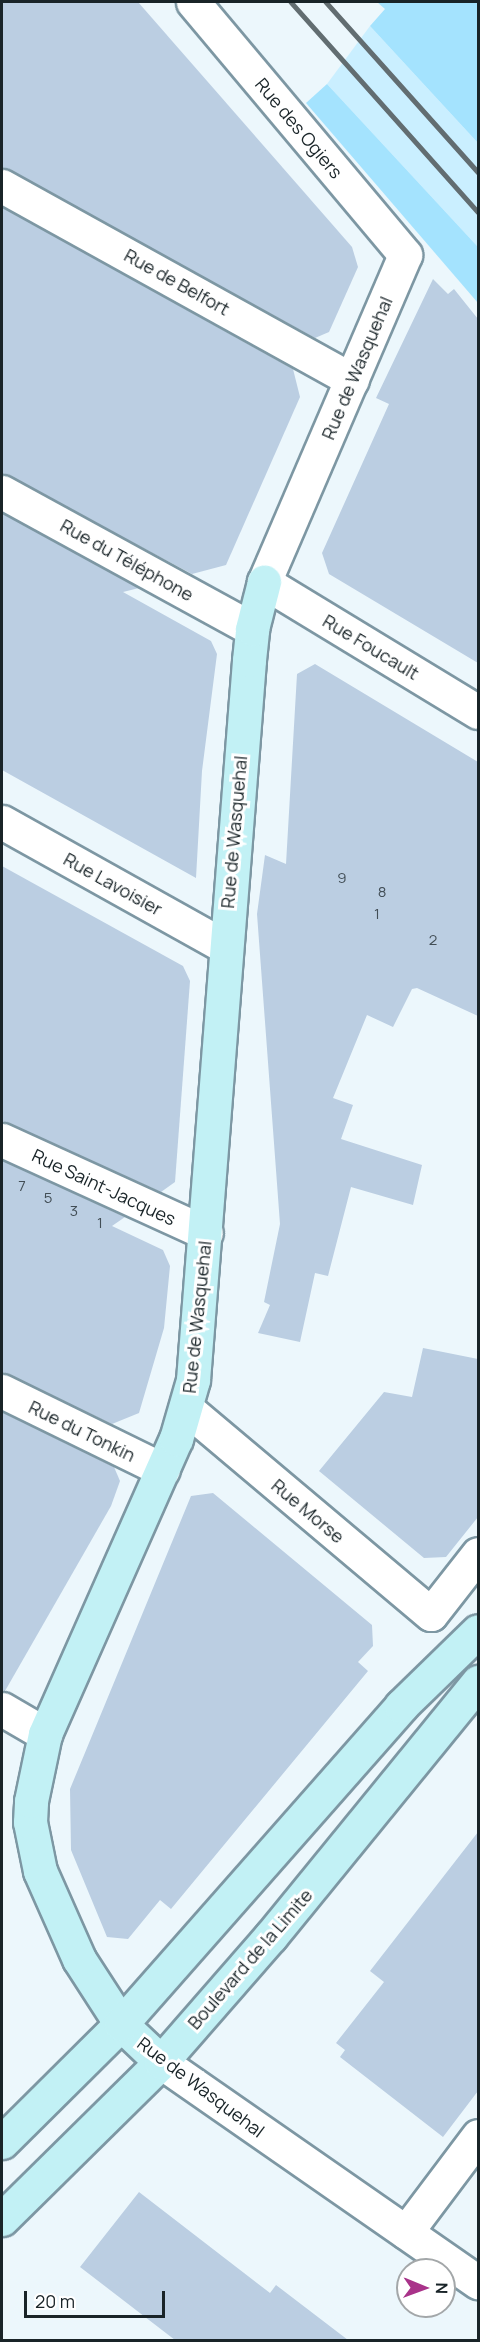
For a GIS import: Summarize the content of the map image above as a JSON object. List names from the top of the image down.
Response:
{
  "streets": {
    "street": [
      "Rue des Ogiers",
      "Rue de Belfort",
      "Rue de Wasquehal",
      "Rue du Téléphone",
      "Rue Foucault",
      "Rue Lavoisier",
      "Rue Saint-Jacques",
      "Rue du Tonkin",
      "Rue Morse",
      "Boulevard de la Limite"
    ]
  },
  "crossings": [
    ["Rue des Ogiers", "Rue de Wasquehal"],
    ["Rue de Belfort", "Rue de Wasquehal"],
    ["Rue de Wasquehal", "Rue du Téléphone"],
    ["Rue de Wasquehal", "Rue Foucault"],
    ["Rue de Wasquehal", "Rue Lavoisier"],
    ["Rue de Wasquehal", "Rue Saint-Jacques"],
    ["Rue de Wasquehal", "Rue du Tonkin"],
    ["Rue de Wasquehal", "Rue Morse"],
    ["Rue de Wasquehal", "Boulevard de la Limite"]
  ],
  "house_numbers": [
    "9",
    "8",
    "1",
    "2",
    "7",
    "5",
    "3",
    "1"
  ],
  "scale_bar": "20 m",
  "north": "right"
}
